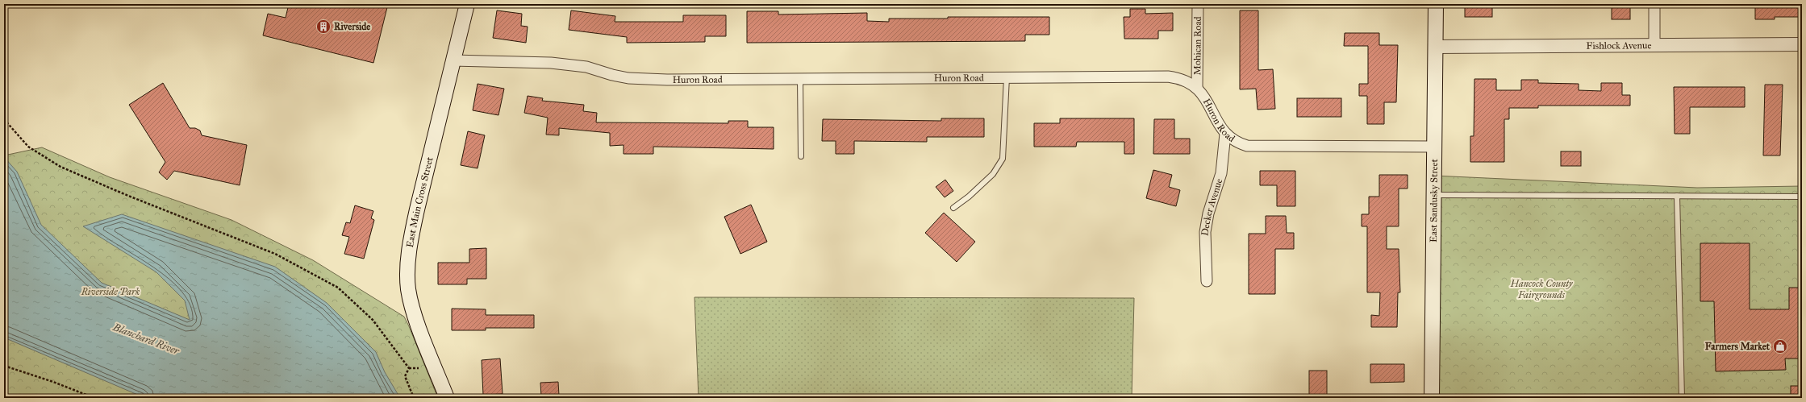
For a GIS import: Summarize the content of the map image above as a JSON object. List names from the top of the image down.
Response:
{
  "streets": {
    "main road": ["East Sandusky Street", "East Main Cross Street"],
    "street": [
      "Fishlock Avenue",
      "Mohican Road",
      "Huron Road",
      "Decker Avenue"
    ]
  },
  "crossings": [
    ["Fishlock Avenue", "East Sandusky Street"],
    ["Mohican Road", "Huron Road"],
    ["Huron Road", "East Sandusky Street"],
    ["Huron Road", "East Main Cross Street"],
    ["Huron Road", "Decker Avenue"]
  ],
  "water": ["Blanchard River"],
  "parks": ["Hancock County Fairgrounds", "Riverside Park"],
  "places": {
    "building": ["Riverside"],
    "shop": ["Farmers Market"]
  }
}
